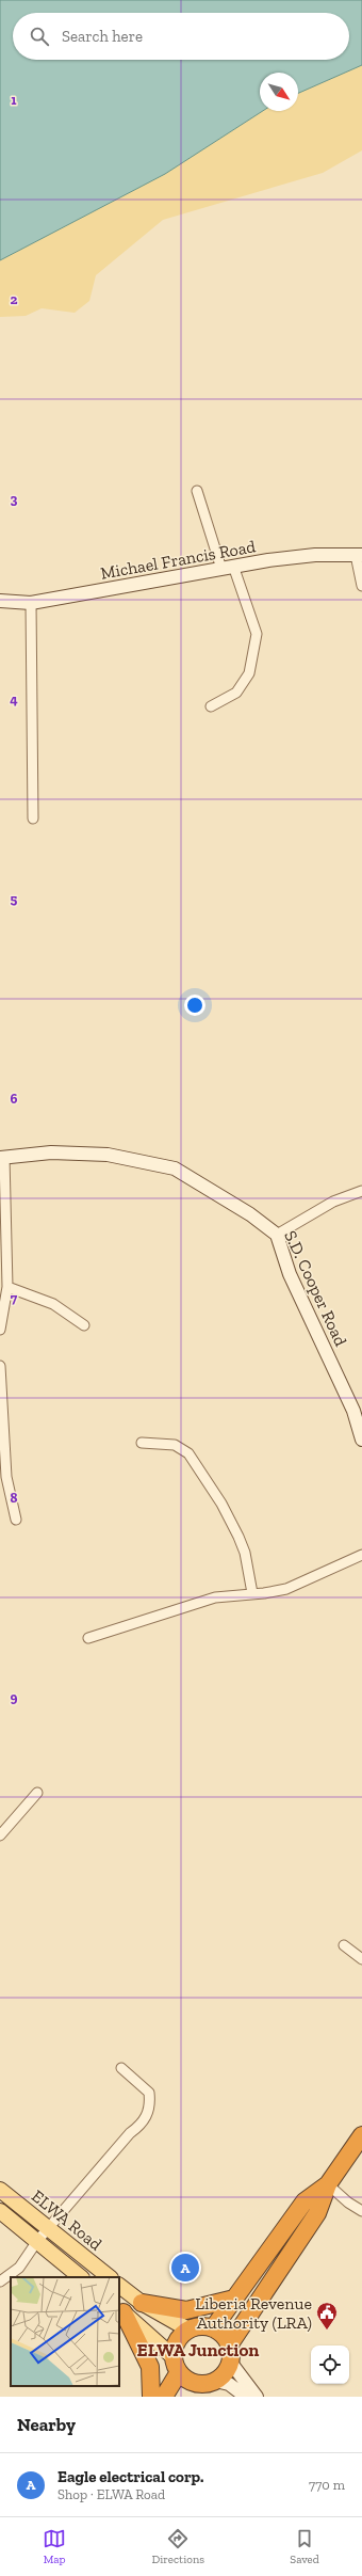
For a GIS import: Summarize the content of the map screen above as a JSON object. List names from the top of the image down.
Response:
{
  "streets": {
    "main road": ["ELWA Road"],
    "street": ["Michael Francis Road", "S.D. Cooper Road"]
  },
  "districts": ["ELWA Junction"],
  "places": {
    "public building": ["Liberia Revenue Authority (LRA)"]
  },
  "north": "bottom right",
  "page": {
    "search": "Search here",
    "pins": "A",
    "heading": "Nearby",
    "list": [
      {
        "mark": "A",
        "name": "Eagle electrical corp.",
        "note": "Shop · ELWA Road",
        "value": "770 m"
      }
    ],
    "nav": ["Map", "Directions", "Saved"]
  },
  "grid": {
    "rows": [
      "1",
      "2",
      "3",
      "4",
      "5",
      "6",
      "7",
      "8",
      "9"
    ]
  }
}
